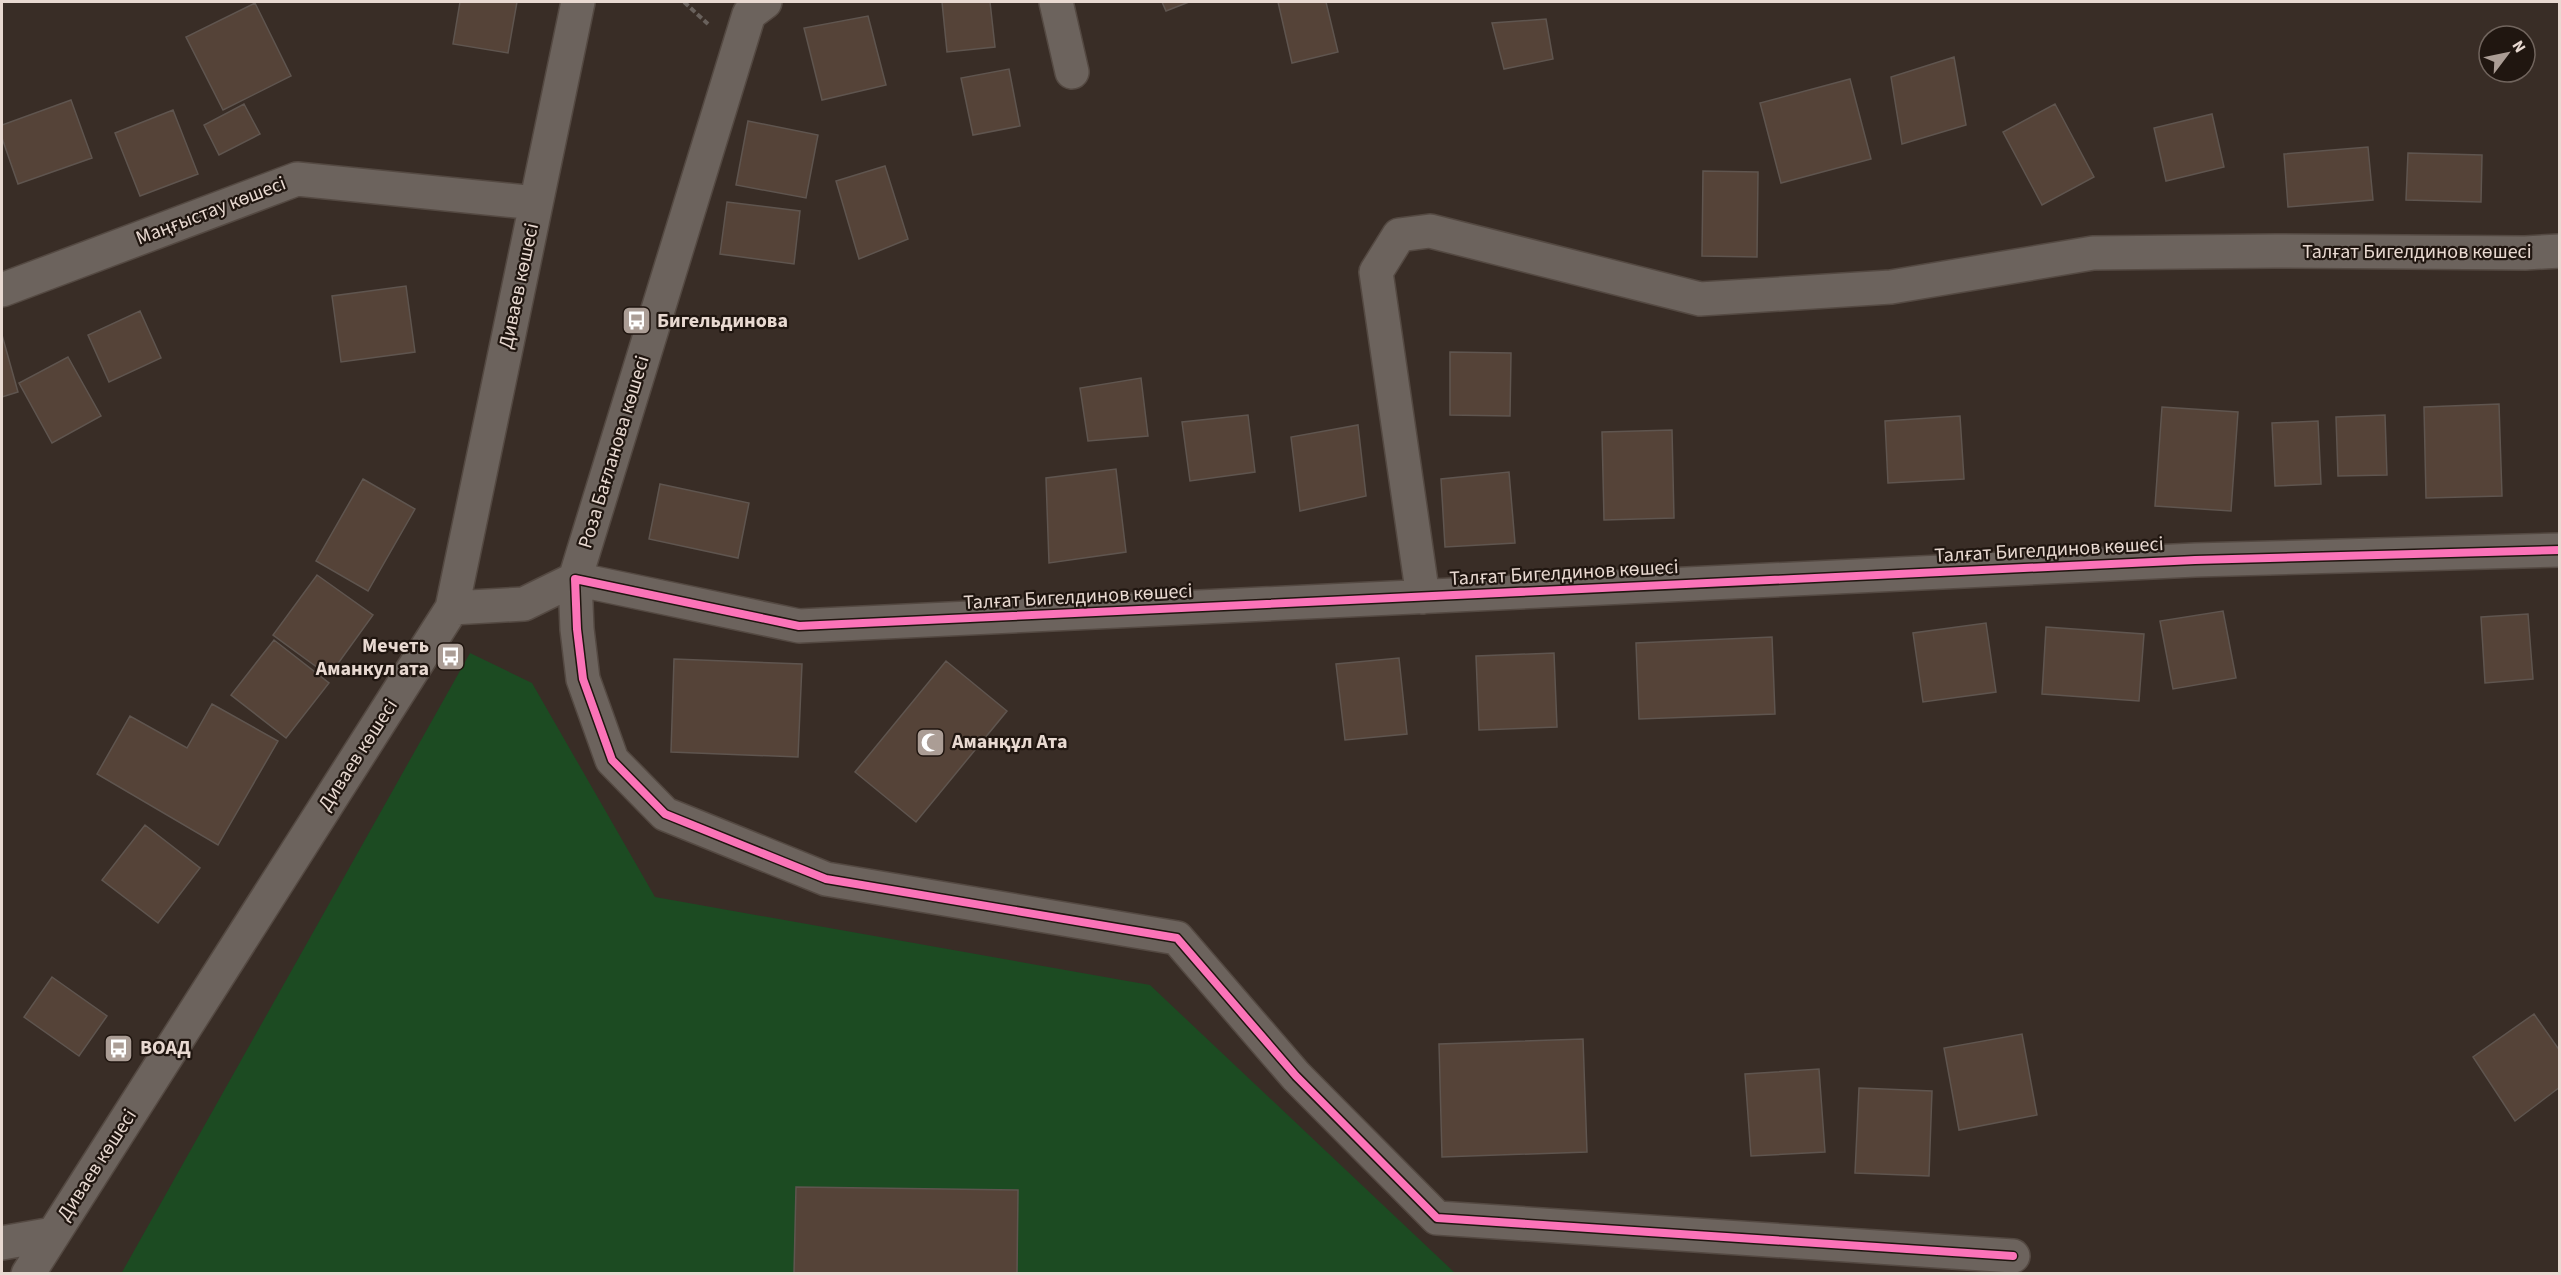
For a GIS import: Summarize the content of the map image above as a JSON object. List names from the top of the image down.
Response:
{
  "streets": {
    "street": [
      "Маңғыстау көшесі",
      "Талғат Бигелдинов көшесі",
      "Диваев көшесі",
      "Роза Бағланова көшесі"
    ]
  },
  "crossings": [
    ["Маңғыстау көшесі", "Диваев көшесі"],
    ["Талғат Бигелдинов көшесі", "Роза Бағланова көшесі"]
  ],
  "places": {
    "bus stop": ["Бигельдинова", "Мечеть Аманкул ата", "ВОАД"],
    "mosque": ["Аманқұл Ата"]
  },
  "north": "top right"
}
